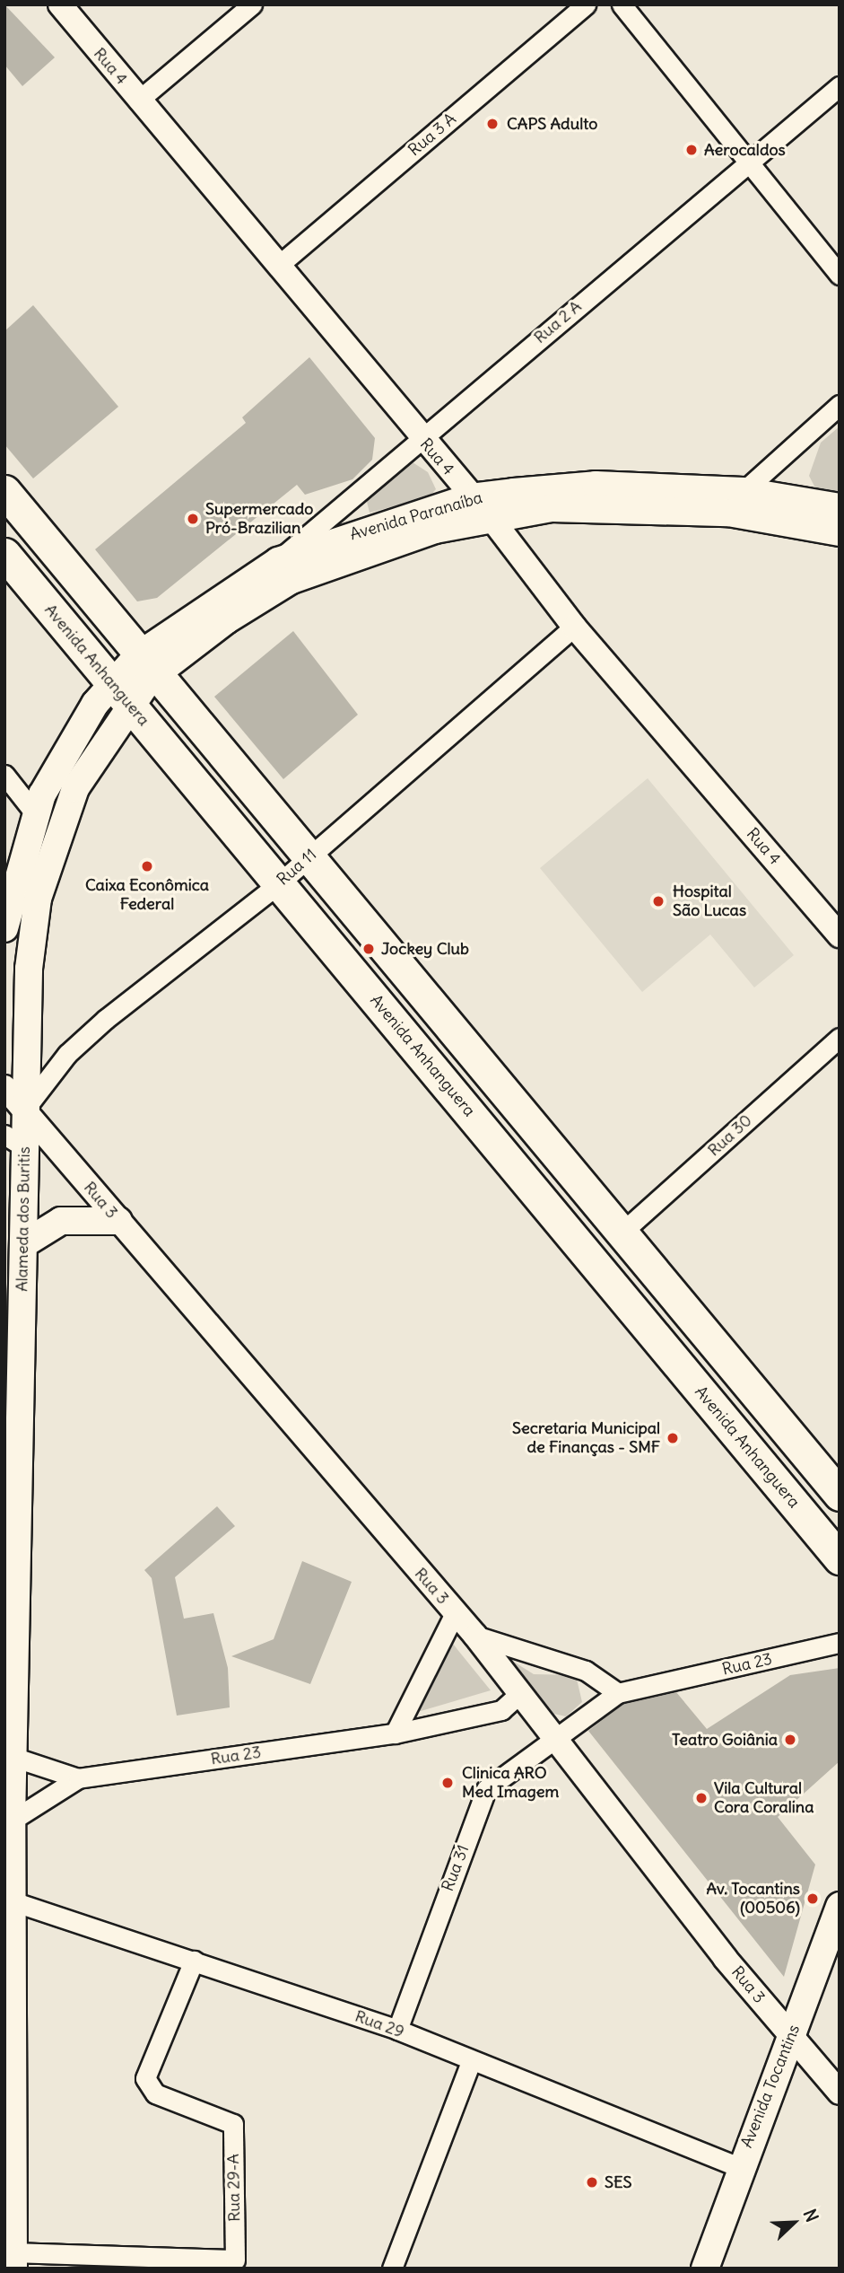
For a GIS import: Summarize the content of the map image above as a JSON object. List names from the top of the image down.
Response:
{
  "streets": {
    "main road": [
      "Avenida Paranaíba",
      "Avenida Anhanguera",
      "Alameda dos Buritis",
      "Avenida Tocantins"
    ],
    "street": [
      "Rua 4",
      "Rua 3 A",
      "Rua 2 A",
      "Rua 11",
      "Rua 30",
      "Rua 3",
      "Rua 23",
      "Rua 31",
      "Rua 29",
      "Rua 29-A"
    ]
  },
  "crossings": [
    ["Rua 4", "Rua 3 A"],
    ["Rua 4", "Rua 2 A"],
    ["Rua 4", "Avenida Paranaíba"],
    ["Rua 4", "Rua 11"],
    ["Rua 2 A", "Avenida Paranaíba"],
    ["Avenida Paranaíba", "Avenida Anhanguera"],
    ["Avenida Paranaíba", "Alameda dos Buritis"],
    ["Avenida Anhanguera", "Rua 11"],
    ["Avenida Anhanguera", "Alameda dos Buritis"],
    ["Rua 11", "Rua 3"],
    ["Rua 11", "Alameda dos Buritis"],
    ["Rua 3", "Alameda dos Buritis"],
    ["Rua 3", "Rua 23"],
    ["Rua 3", "Rua 31"],
    ["Rua 3", "Avenida Tocantins"],
    ["Alameda dos Buritis", "Rua 23"],
    ["Alameda dos Buritis", "Rua 29"],
    ["Alameda dos Buritis", "Rua 29-A"],
    ["Rua 23", "Rua 31"],
    ["Rua 31", "Rua 29"],
    ["Rua 29", "Avenida Tocantins"],
    ["Rua 29", "Rua 29-A"]
  ],
  "places": [
    "CAPS Adulto",
    "Aerocaldos",
    "Supermercado Pró-Brazilian",
    "Caixa Econômica Federal",
    "Hospital São Lucas",
    "Jockey Club",
    "Secretaria Municipal de Finanças - SMF",
    "Teatro Goiânia",
    "Clinica ARO Med Imagem",
    "Vila Cultural Cora Coralina",
    "Av. Tocantins (00506)",
    "SES"
  ],
  "north": "top right"
}
